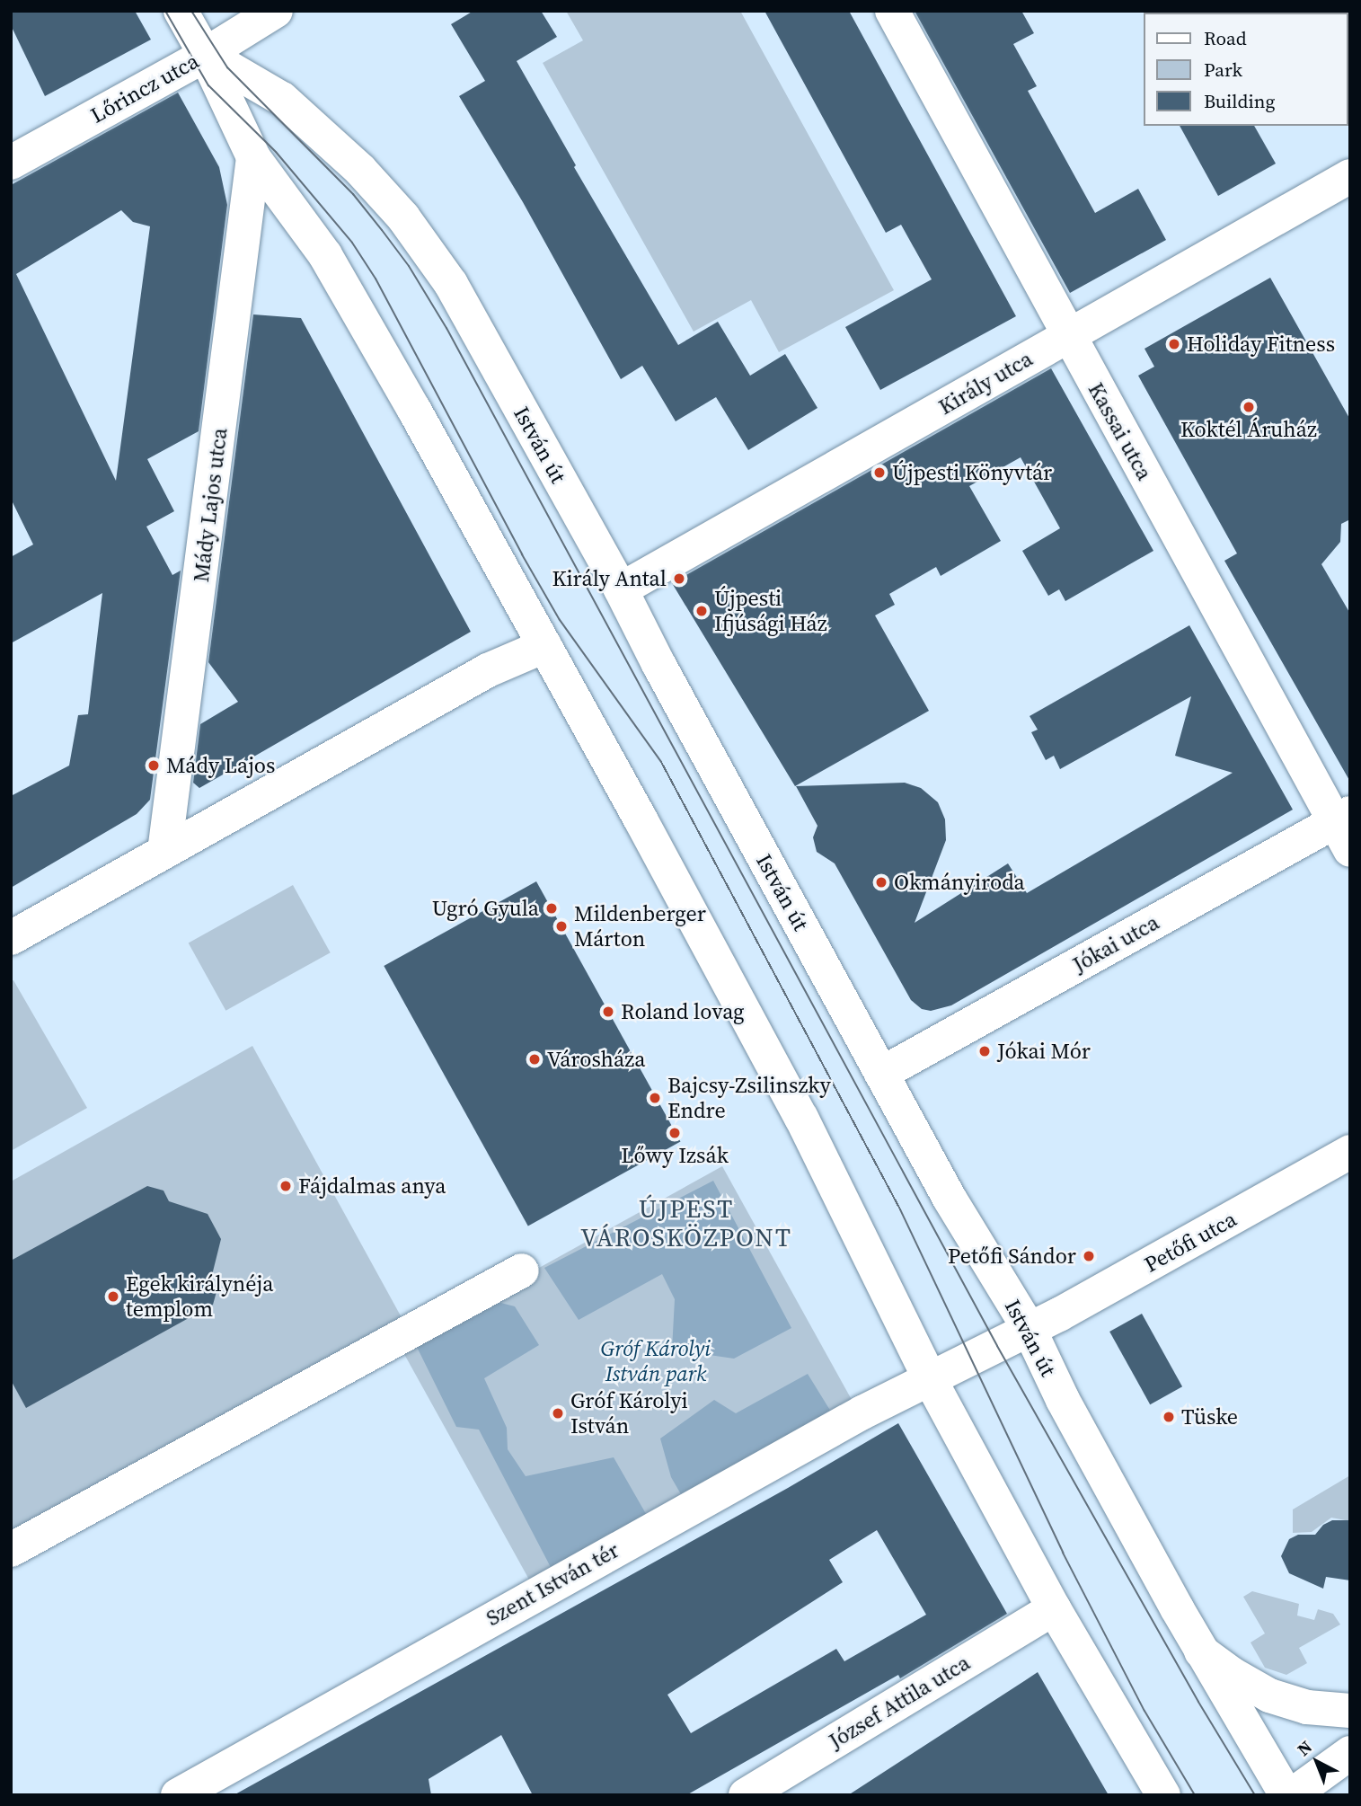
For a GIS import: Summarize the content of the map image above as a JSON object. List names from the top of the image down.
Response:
{
  "streets": {
    "street": [
      "Lőrincz utca",
      "Király utca",
      "Kassai utca",
      "István út",
      "Mády Lajos utca",
      "Jókai utca",
      "Petőfi utca",
      "Szent István tér",
      "József Attila utca"
    ]
  },
  "crossings": [
    ["Lőrincz utca", "István út"],
    ["Király utca", "Kassai utca"],
    ["Király utca", "István út"],
    ["Kassai utca", "Jókai utca"],
    ["István út", "Jókai utca"],
    ["István út", "Petőfi utca"],
    ["Petőfi utca", "Szent István tér"]
  ],
  "districts": ["ÚJPEST VÁROSKÖZPONT"],
  "parks": ["Gróf Károlyi István park"],
  "places": [
    "Holiday Fitness",
    "Koktél Áruház",
    "Újpesti Könyvtár",
    "Király Antal",
    "Újpesti Ifjúsági Ház",
    "Mády Lajos",
    "Okmányiroda",
    "Ugró Gyula",
    "Mildenberger Márton",
    "Roland lovag",
    "Jókai Mór",
    "Városháza",
    "Bajcsy-Zsilinszky Endre",
    "Lőwy Izsák",
    "Fájdalmas anya",
    "Petőfi Sándor",
    "Egek királynéja templom",
    "Gróf Károlyi István",
    "Tüske"
  ],
  "legend": ["Road", "Park", "Building"],
  "north": "top left"
}
